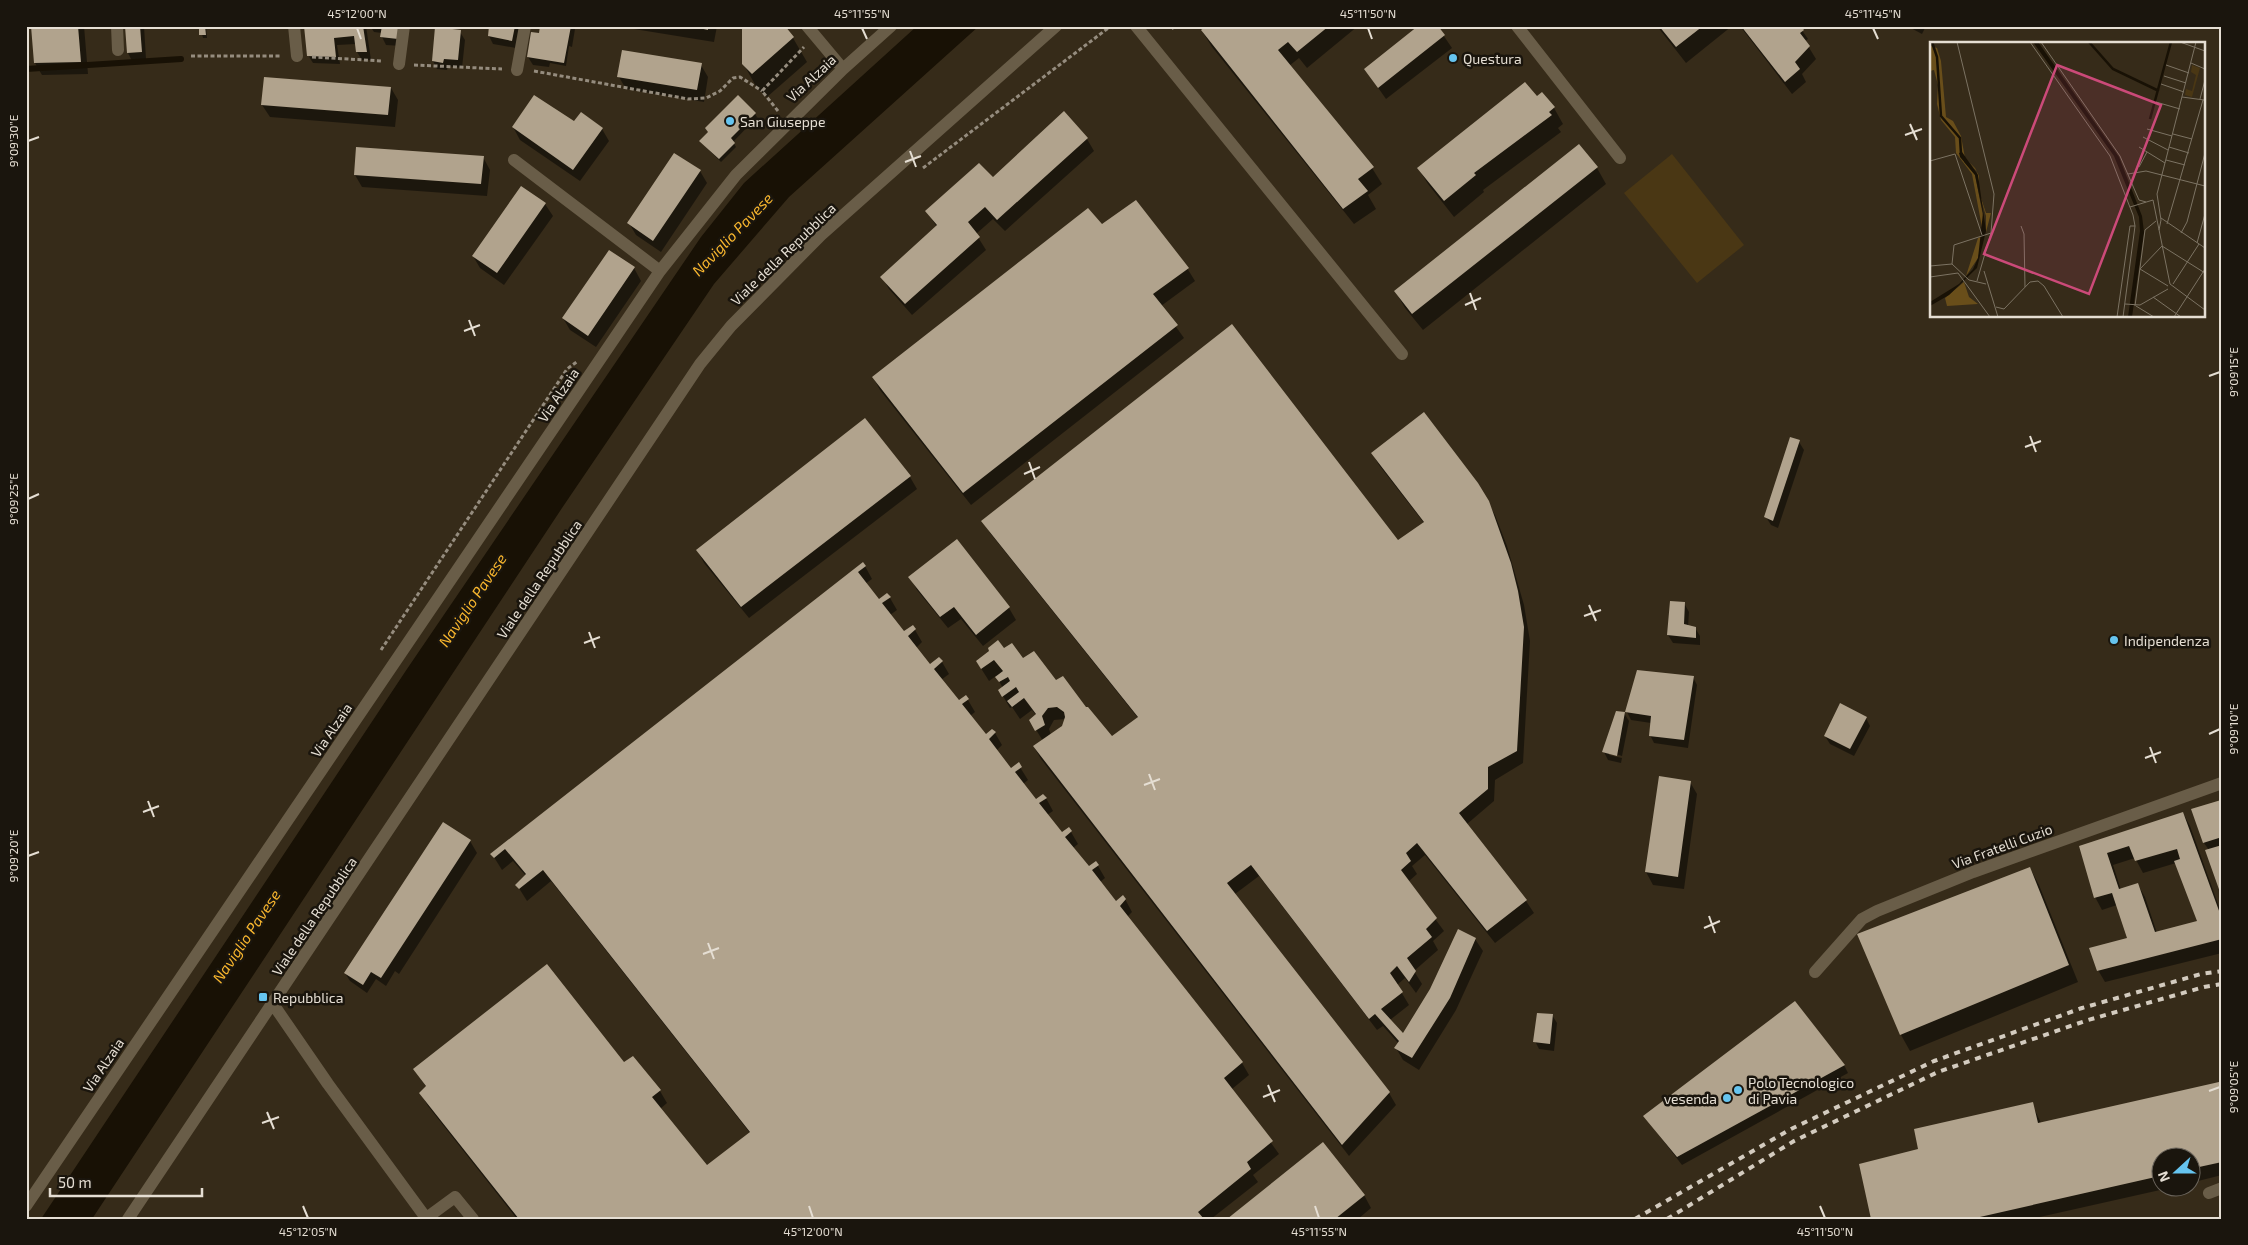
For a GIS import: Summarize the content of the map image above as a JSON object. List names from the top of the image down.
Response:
{
  "streets": {
    "street": ["Via Alzaia", "Viale della Repubblica", "Via Fratelli Cuzio"]
  },
  "water": ["Naviglio Pavese"],
  "places": {
    "other": [
      "Questura",
      "San Giuseppe",
      "Indipendenza",
      "Polo Tecnologico di Pavia",
      "vesenda"
    ],
    "transit": ["Repubblica"]
  },
  "scale_bar": "50 m",
  "north": "left",
  "coordinates": [
    "45°12'00\"N",
    "45°11'55\"N",
    "45°11'50\"N",
    "45°11'45\"N",
    "9°09'30\"E",
    "9°09'15\"E",
    "9°09'25\"E",
    "9°09'10\"E",
    "9°09'20\"E",
    "9°09'05\"E",
    "45°12'05\"N"
  ]
}
